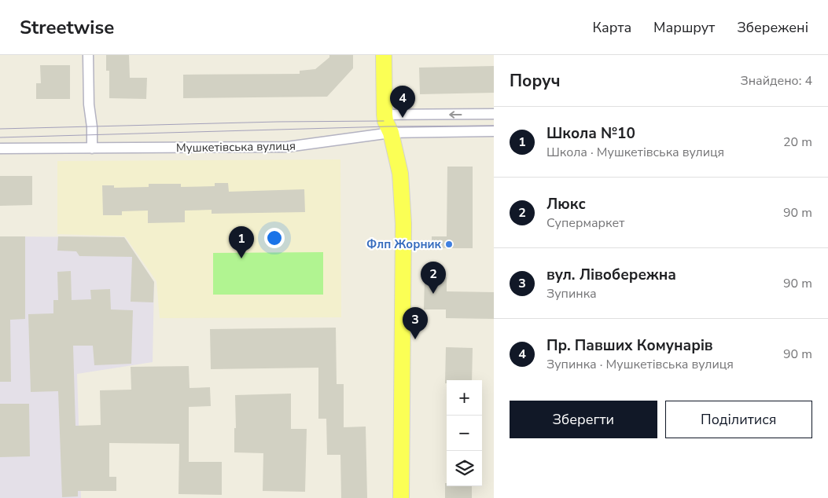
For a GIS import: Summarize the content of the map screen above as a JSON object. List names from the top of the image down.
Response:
{
  "streets": {
    "street": ["Мушкетівська вулиця"]
  },
  "places": ["Флп Жорник"],
  "page": {
    "header": "Streetwise",
    "nav": ["Карта", "Маршрут", "Збережені"],
    "heading": ["Поруч", "Знайдено: 4"],
    "pins": [
      "4",
      "1",
      "2",
      "3"
    ],
    "list": [
      {
        "mark": "1",
        "name": "Школа №10",
        "note": "Школа · Мушкетівська вулиця",
        "value": "20 m"
      },
      {
        "mark": "2",
        "name": "Люкс",
        "note": "Супермаркет",
        "value": "90 m"
      },
      {
        "mark": "3",
        "name": "вул. Лівобережна",
        "note": "Зупинка",
        "value": "90 m"
      },
      {
        "mark": "4",
        "name": "Пр. Павших Комунарiв",
        "note": "Зупинка · Мушкетівська вулиця",
        "value": "90 m"
      }
    ],
    "map_buttons": ["+", "−"],
    "buttons": ["Зберегти", "Поділитися"]
  }
}
